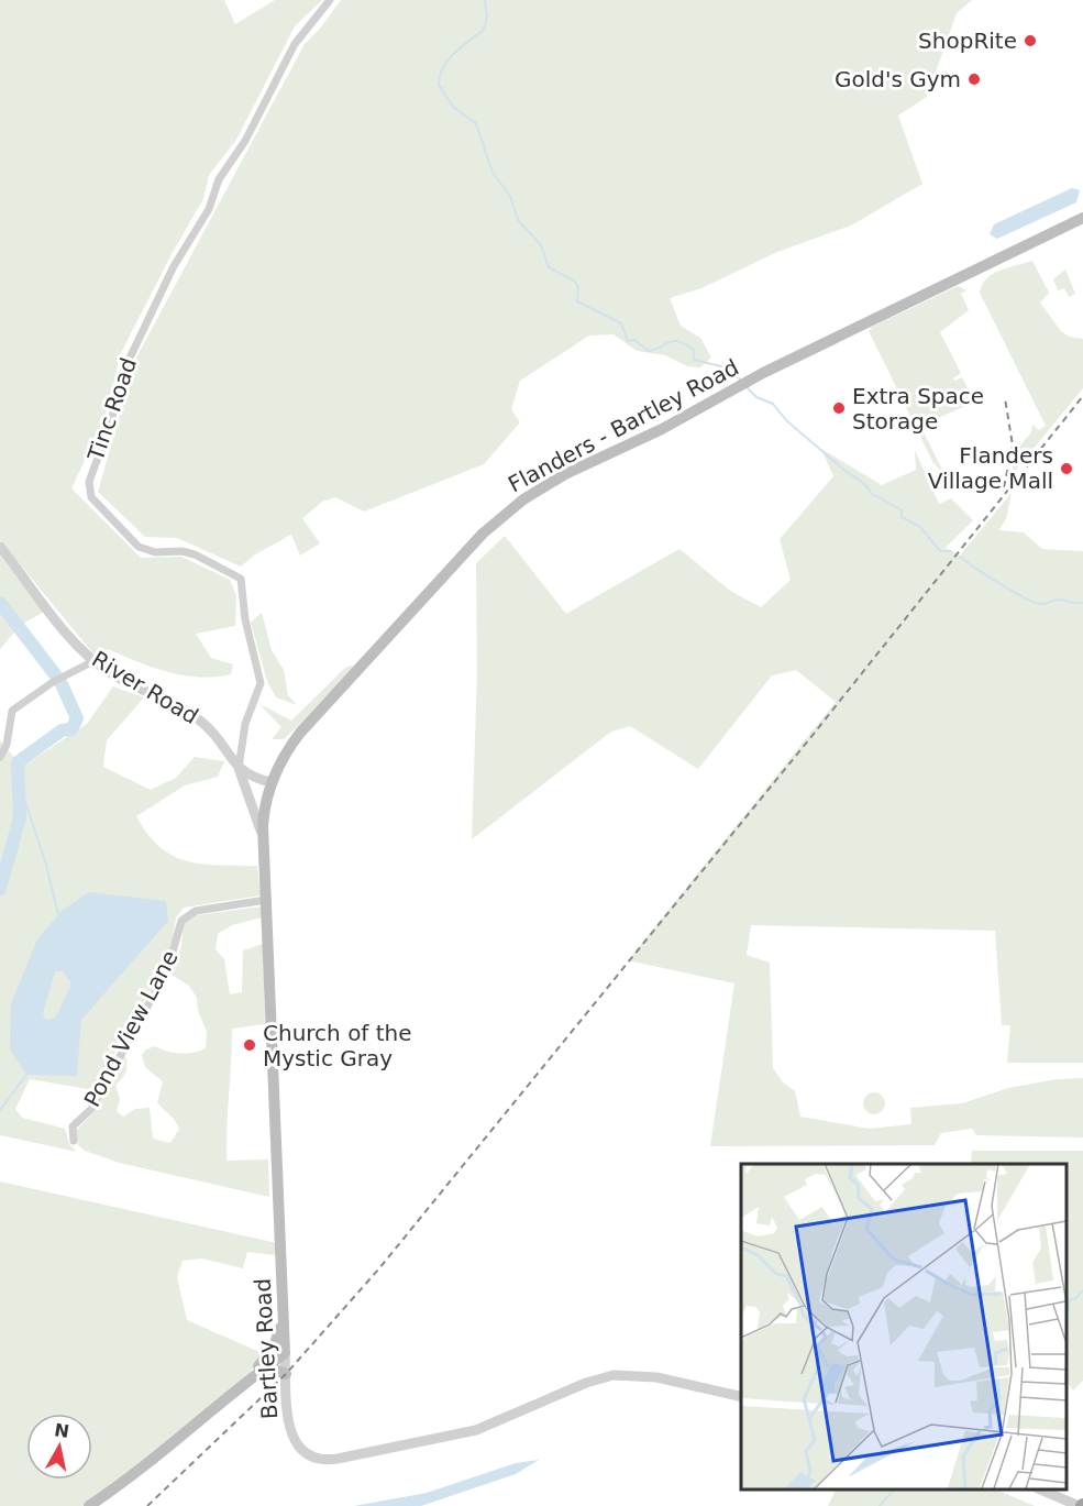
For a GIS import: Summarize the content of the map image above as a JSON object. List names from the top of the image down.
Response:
{
  "streets": {
    "main road": ["Flanders - Bartley Road", "Bartley Road"],
    "street": ["Tinc Road", "River Road", "Pond View Lane"]
  },
  "crossings": [
    ["Tinc Road", "River Road"],
    ["Flanders - Bartley Road", "River Road"],
    ["Flanders - Bartley Road", "Bartley Road"],
    ["River Road", "Bartley Road"],
    ["Pond View Lane", "Bartley Road"]
  ],
  "places": [
    "ShopRite",
    "Gold's Gym",
    "Extra Space Storage",
    "Flanders Village Mall",
    "Church of the Mystic Gray"
  ],
  "north": "top"
}
